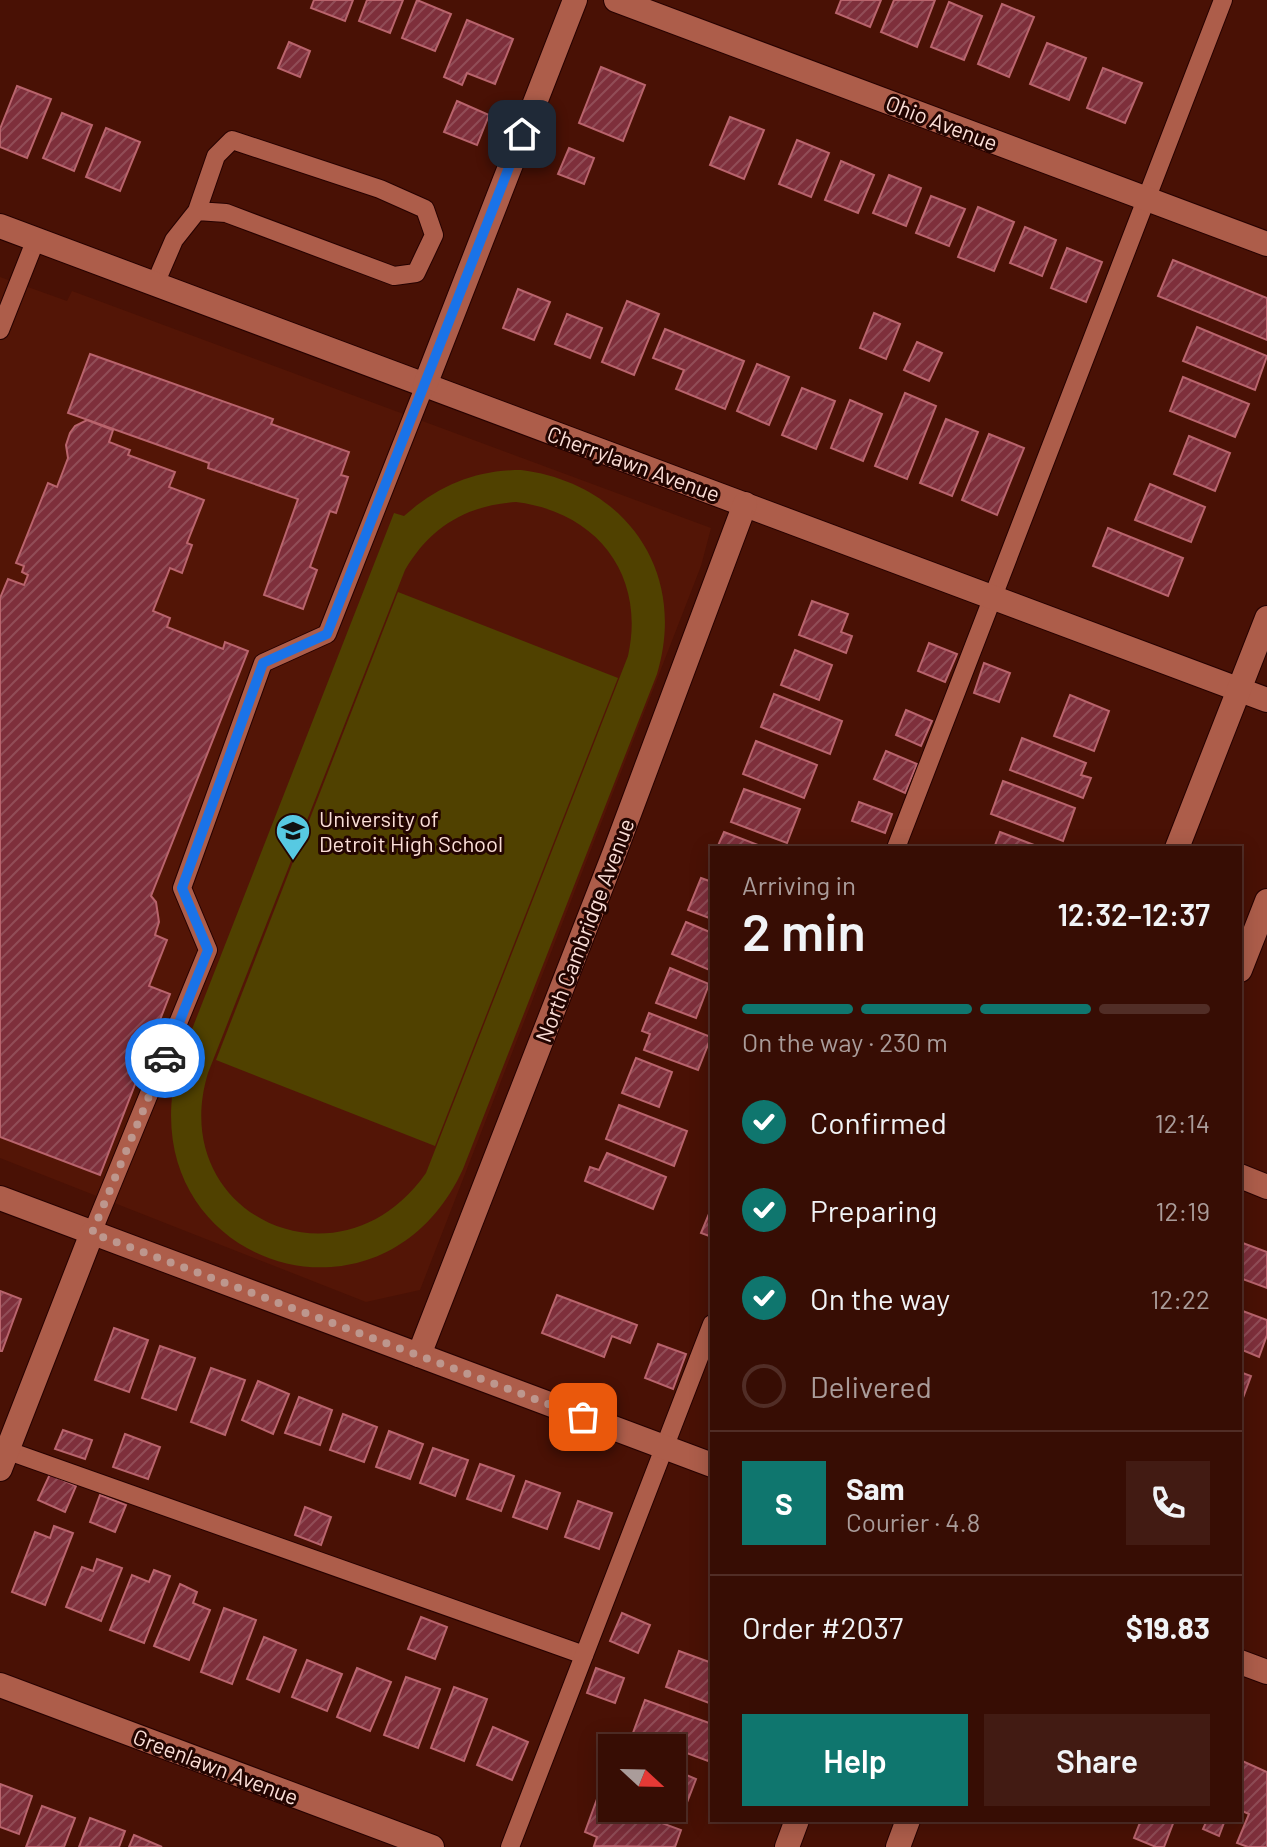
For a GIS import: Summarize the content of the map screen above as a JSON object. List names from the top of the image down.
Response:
{
  "streets": {
    "street": [
      "Ohio Avenue",
      "Cherrylawn Avenue",
      "North Cambridge Avenue",
      "Greenlawn Avenue"
    ]
  },
  "crossings": [
    ["Cherrylawn Avenue", "North Cambridge Avenue"]
  ],
  "places": {
    "school or university": ["University of Detroit High School"]
  },
  "north": "right",
  "page": {
    "heading": ["2 min", "Arriving in", "12:32–12:37"],
    "panel": [
      "Sam",
      "Courier · 4.8",
      "Order #2037",
      "$19.83"
    ],
    "bar": "On the way · 230 m",
    "list": [
      ["Confirmed", "12:14"],
      ["Preparing", "12:19"],
      ["On the way", "12:22"],
      "Delivered"
    ],
    "round": "S",
    "buttons": ["Help", "Share"]
  }
}
